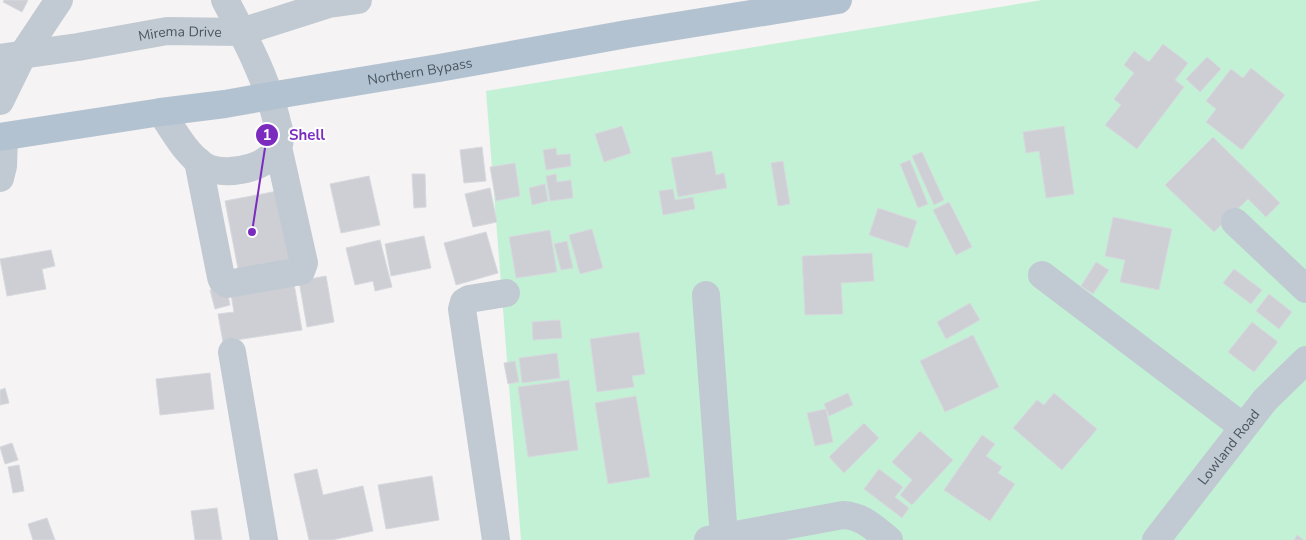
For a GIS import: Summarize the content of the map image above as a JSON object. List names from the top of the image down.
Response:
{
  "streets": {
    "main road": ["Northern Bypass"],
    "street": ["Mirema Drive", "Lowland Road"]
  },
  "places": ["Shell"]
}
